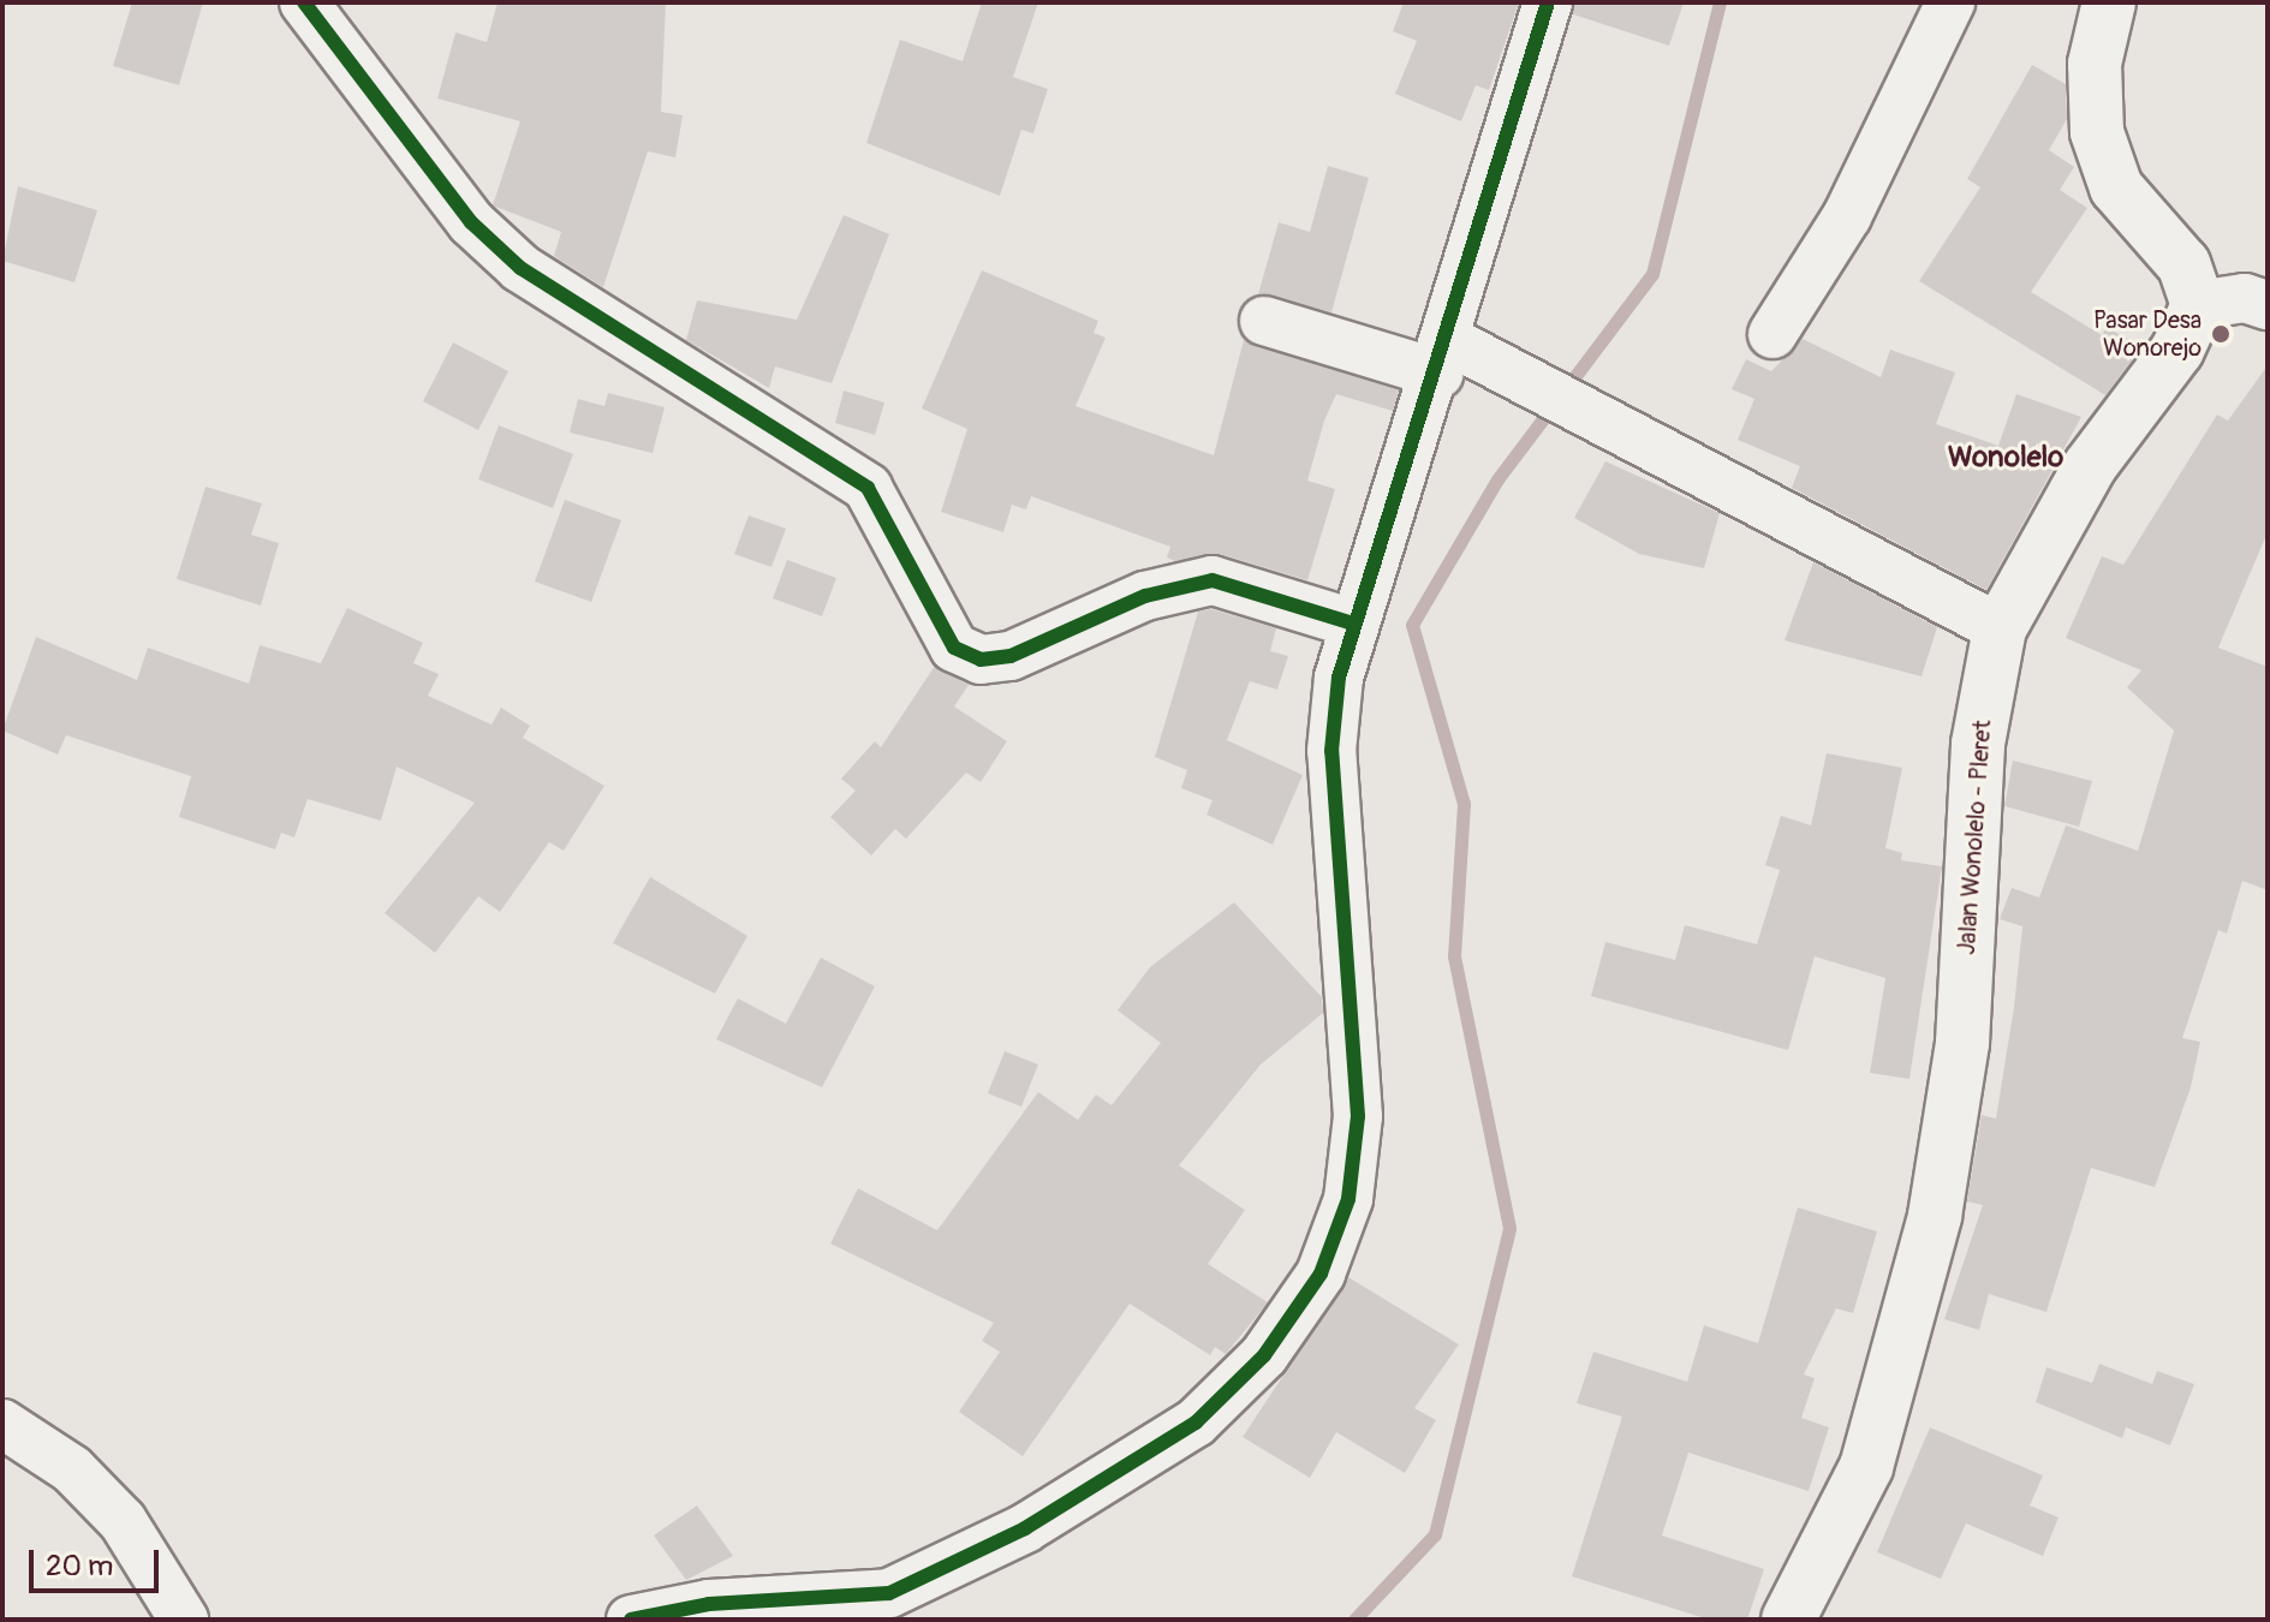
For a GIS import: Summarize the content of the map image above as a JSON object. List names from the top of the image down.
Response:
{
  "streets": {
    "main road": ["Jalan Wonolelo - Pleret"]
  },
  "districts": ["Wonolelo"],
  "places": ["Pasar Desa Wonorejo"],
  "scale_bar": "20 m"
}
